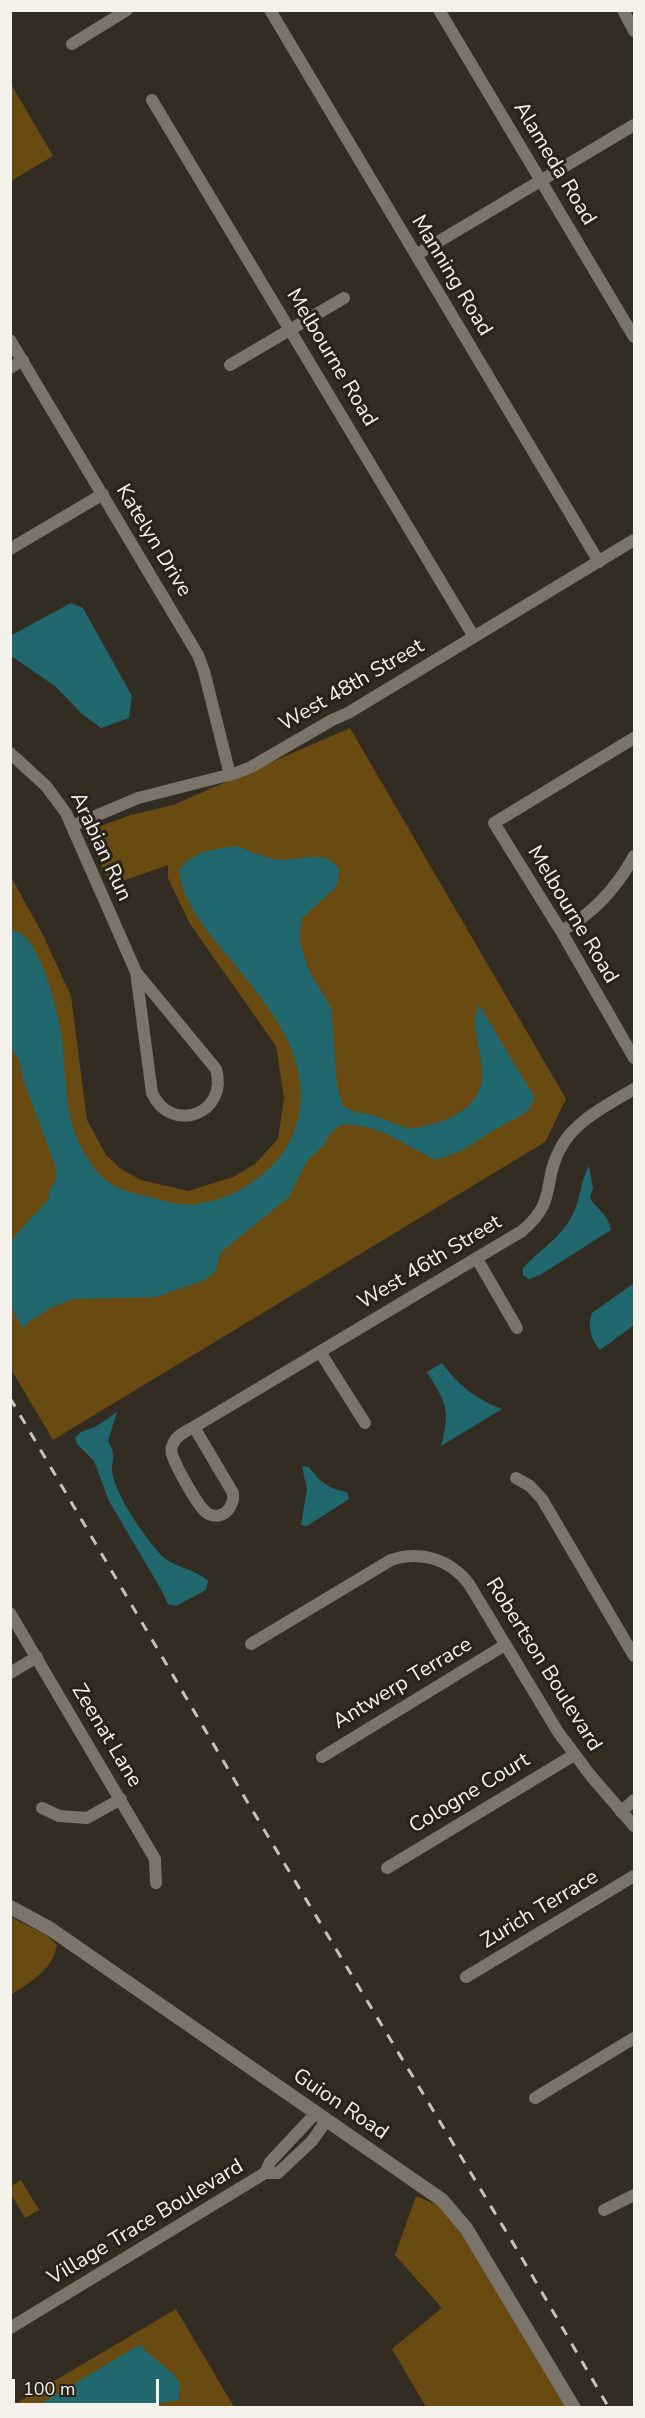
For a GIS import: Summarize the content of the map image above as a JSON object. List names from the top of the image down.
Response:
{
  "streets": {
    "street": [
      "Alameda Road",
      "Manning Road",
      "Melbourne Road",
      "Katelyn Drive",
      "West 48th Street",
      "Arabian Run",
      "West 46th Street",
      "Robertson Boulevard",
      "Antwerp Terrace",
      "Zeenat Lane",
      "Cologne Court",
      "Zurich Terrace",
      "Guion Road",
      "Village Trace Boulevard"
    ]
  },
  "crossings": [
    ["Manning Road", "West 48th Street"],
    ["Melbourne Road", "West 48th Street"],
    ["Katelyn Drive", "West 48th Street"],
    ["West 48th Street", "Arabian Run"],
    ["Robertson Boulevard", "Antwerp Terrace"],
    ["Robertson Boulevard", "Cologne Court"],
    ["Guion Road", "Village Trace Boulevard"]
  ],
  "scale_bar": "100 m"
}
